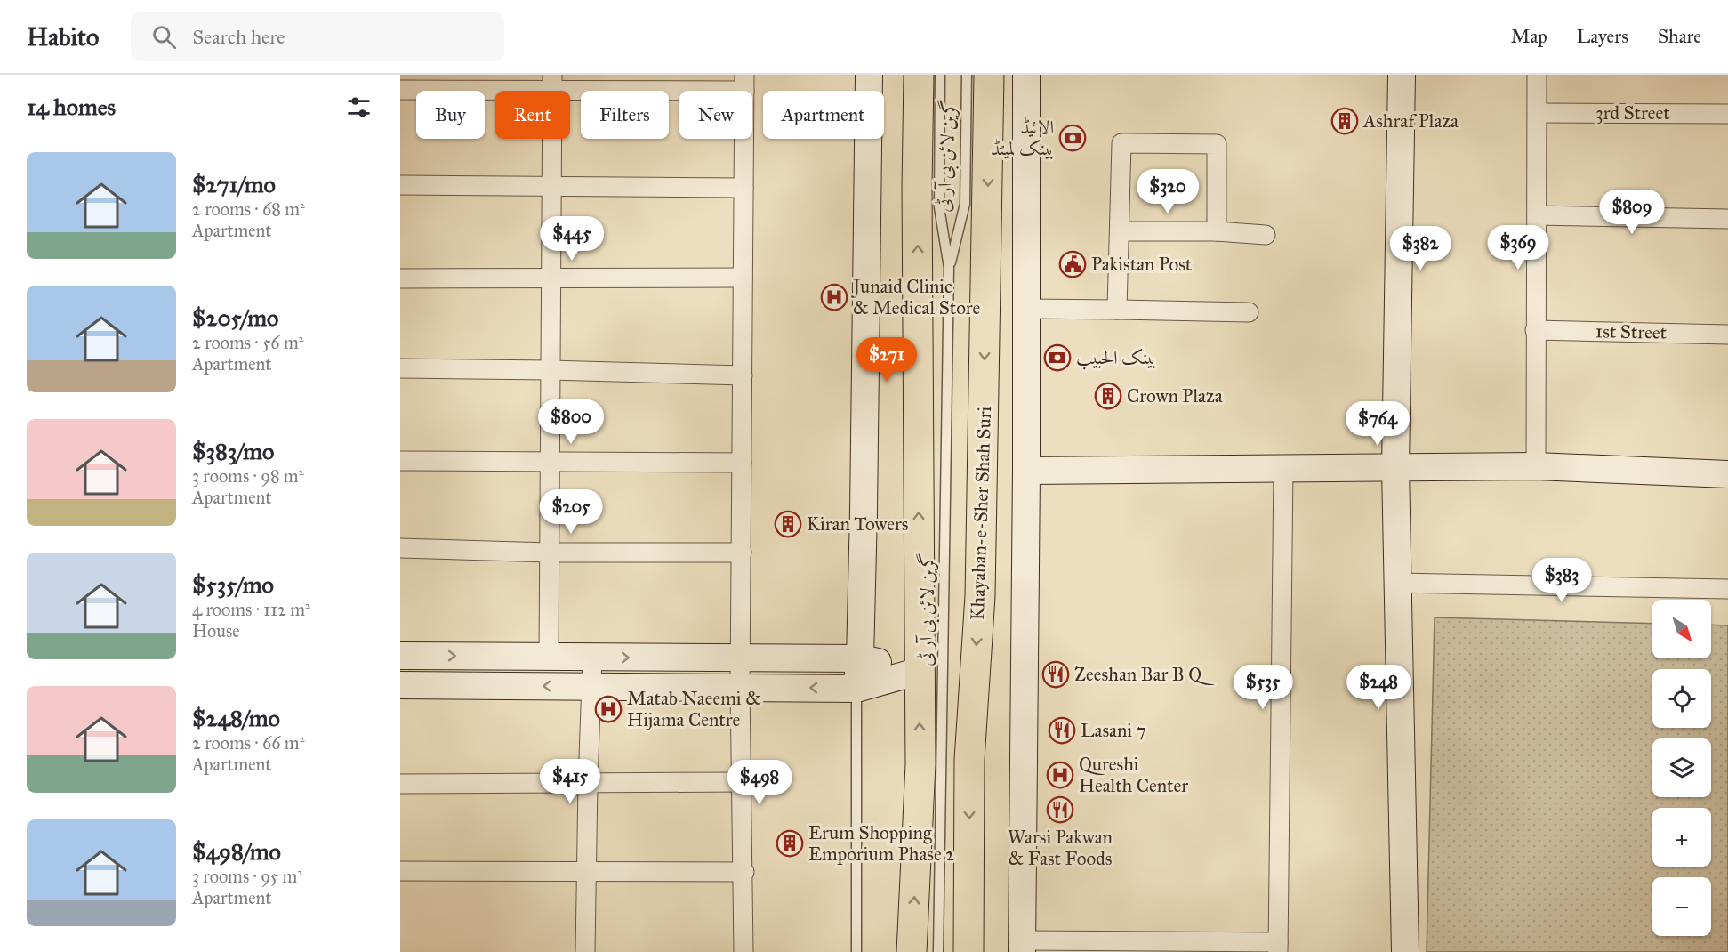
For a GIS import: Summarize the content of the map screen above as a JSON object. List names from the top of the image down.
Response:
{
  "streets": {
    "main road": ["Khayaban-e-Sher Shah Suri"],
    "street": ["3rd Street", "1st Street"],
    "lane": ["گرین لائن بی آر ٹی"]
  },
  "places": {
    "building": [
      "Ashraf Plaza",
      "Crown Plaza",
      "Kiran Towers",
      "Erum Shopping Emporium Phase 2"
    ],
    "bank": ["الائیڈ بینک لمیٹڈ", "بينک الحبيب"],
    "public building": ["Pakistan Post"],
    "hospital": ["Junaid Clinic & Medical Store", "Matab Naeemi & Hijama Centre", "Qureshi Health Center"],
    "restaurant": ["Zeeshan Bar B Q", "Lasani 7", "Warsi Pakwan & Fast Foods"]
  },
  "north": "bottom right",
  "page": {
    "header": "Habito",
    "search": "Search here",
    "nav": ["Map", "Layers", "Share"],
    "heading": "14 homes",
    "chip": [
      "Buy",
      "Rent",
      "Filters",
      "New",
      "Apartment"
    ],
    "list": [
      {
        "name": "$271/mo",
        "note": "2 rooms · 68 m² · Apartment"
      },
      {
        "name": "$205/mo",
        "note": "2 rooms · 56 m² · Apartment"
      },
      {
        "name": "$383/mo",
        "note": "3 rooms · 98 m² · Apartment"
      },
      {
        "name": "$535/mo",
        "note": "4 rooms · 112 m² · House"
      },
      {
        "name": "$248/mo",
        "note": "2 rooms · 66 m² · Apartment"
      },
      {
        "name": "$498/mo",
        "note": "3 rooms · 95 m² · Apartment"
      }
    ],
    "price": [
      "$320",
      "$809",
      "$445",
      "$369",
      "$382",
      "$271",
      "$800",
      "$764",
      "$205",
      "$383",
      "$535",
      "$248",
      "$415",
      "$498"
    ],
    "map_buttons": ["+", "−"]
  }
}
